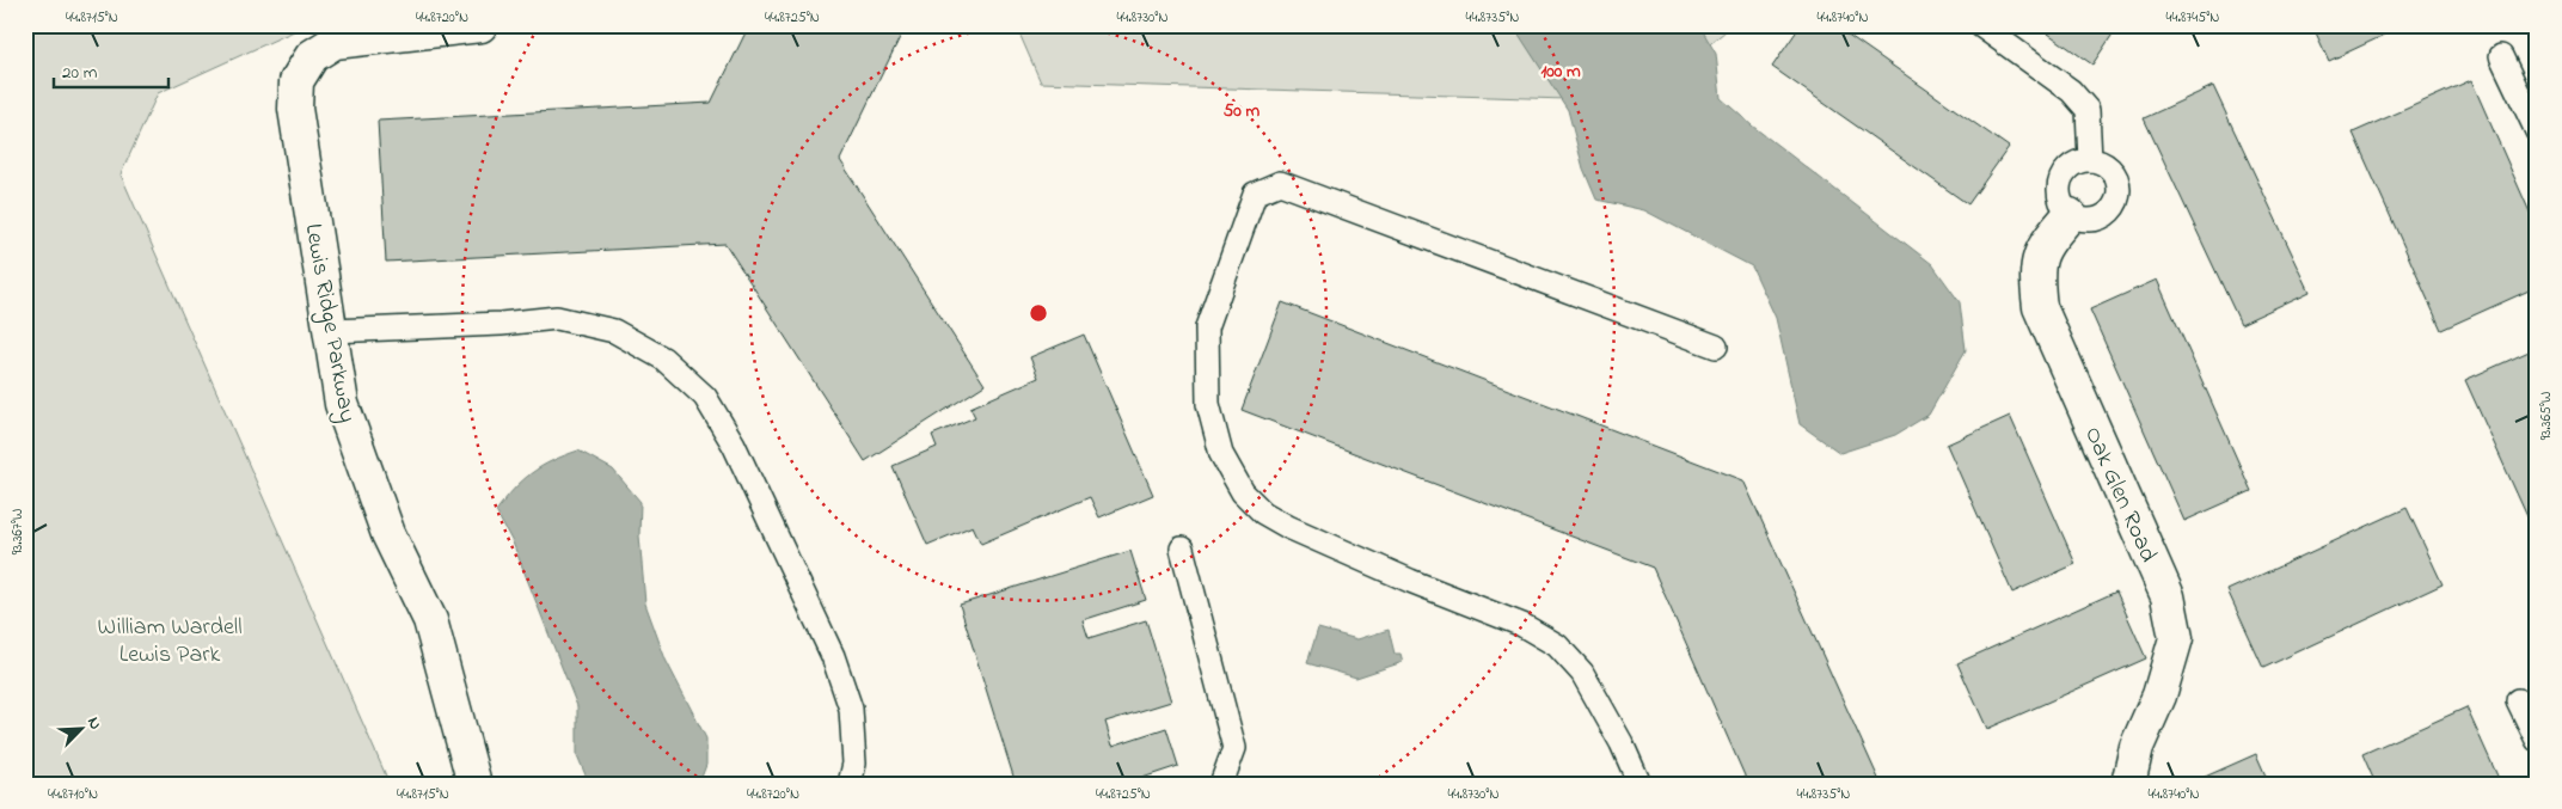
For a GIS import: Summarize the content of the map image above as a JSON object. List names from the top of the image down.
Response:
{
  "streets": {
    "street": ["Lewis Ridge Parkway", "Oak Glen Road"]
  },
  "parks": ["William Wardell Lewis Park"],
  "scale_bar": "20 m",
  "north": "top right",
  "coordinates": [
    "44.8715°N",
    "44.8720°N",
    "44.8725°N",
    "44.8730°N",
    "44.8735°N",
    "44.8740°N",
    "44.8745°N",
    "93.365°W",
    "93.367°W",
    "44.8710°N"
  ],
  "rings": ["100 m", "50 m"]
}
